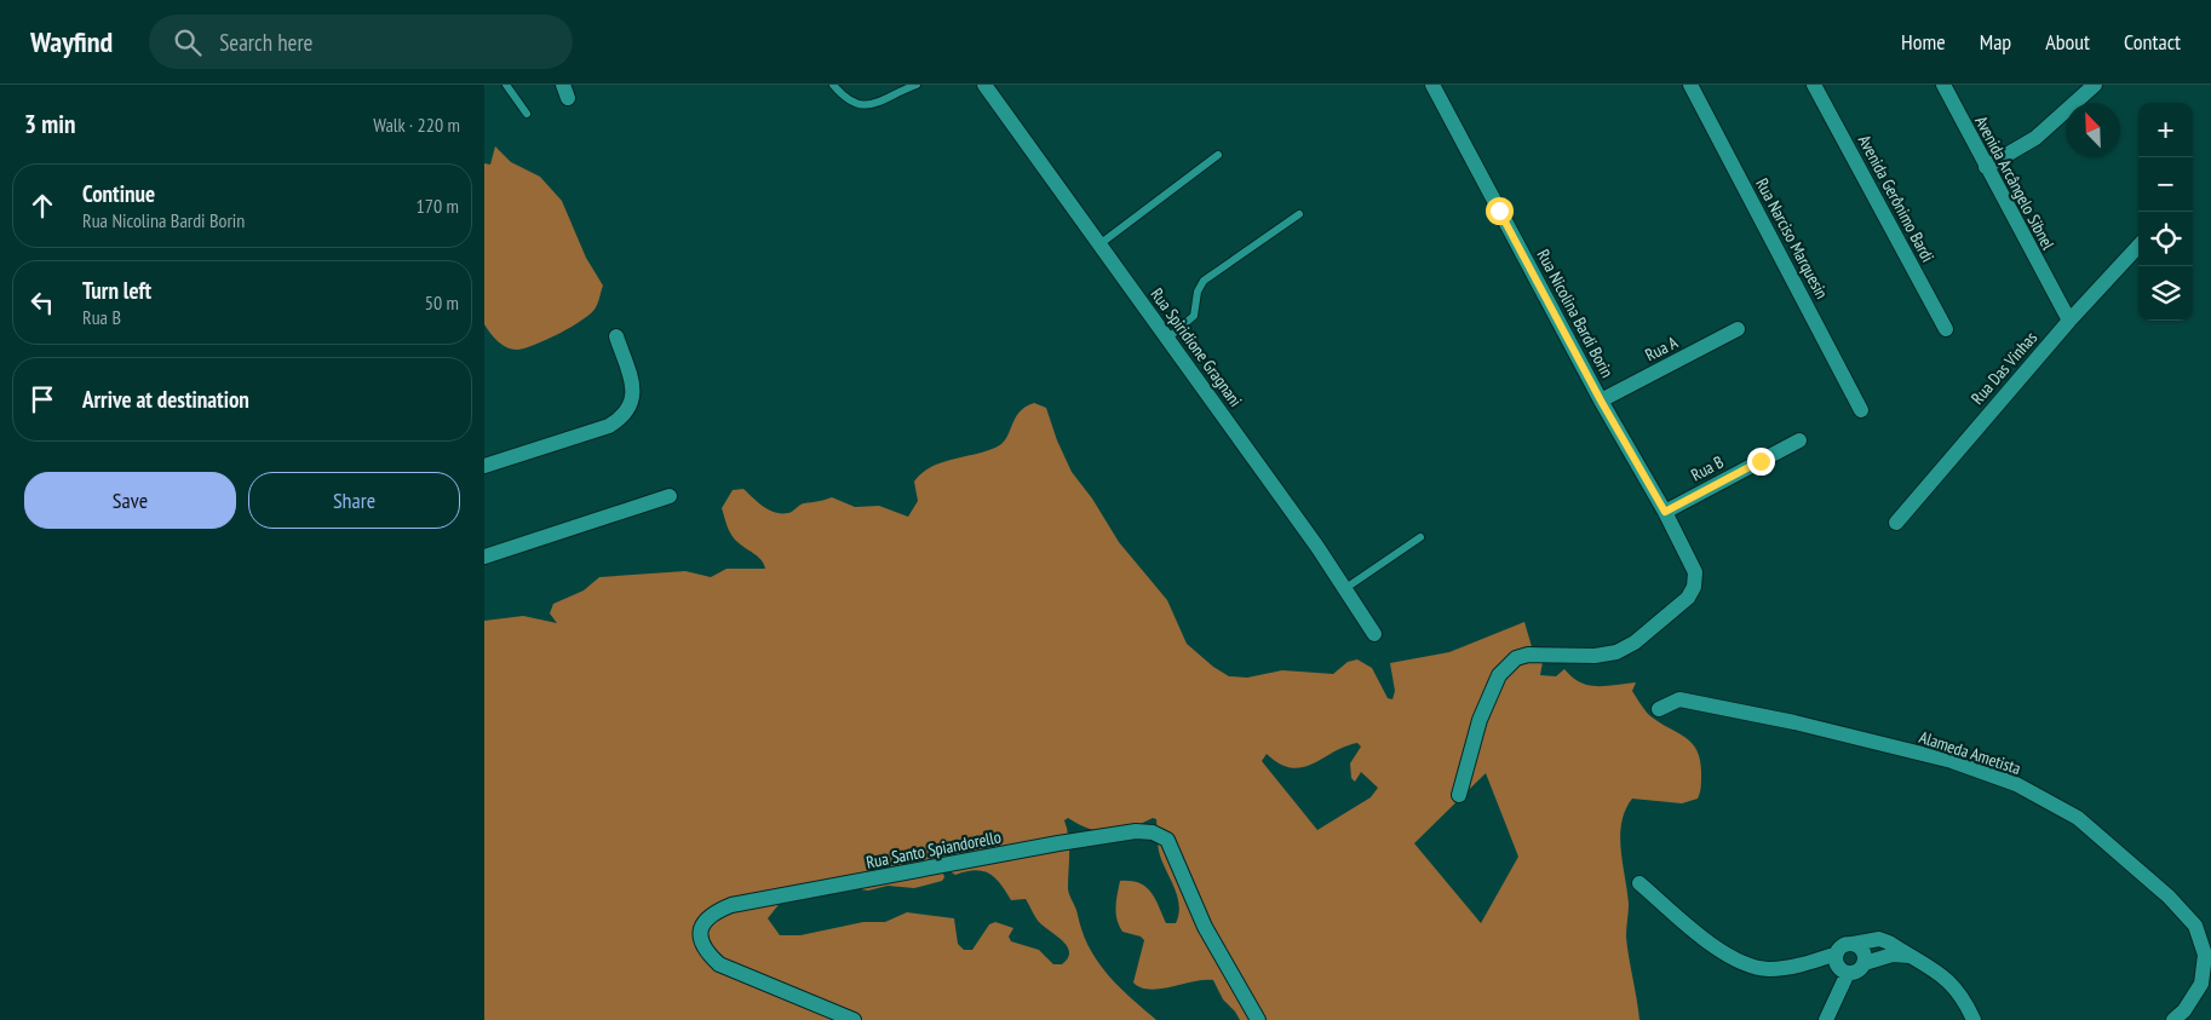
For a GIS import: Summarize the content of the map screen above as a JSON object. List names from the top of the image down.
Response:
{
  "streets": {
    "street": [
      "Avenida Arcângelo Sibnel",
      "Avenida Gerônimo Bardi",
      "Rua Narciso Marquesin",
      "Rua Nicolina Bardi Borin",
      "Rua Spiridione Gragnani",
      "Rua A",
      "Rua Das Vinhas",
      "Rua B",
      "Alameda Ametista",
      "Rua Santo Spiandorello"
    ]
  },
  "crossings": [
    ["Avenida Arcângelo Sibnel", "Rua Das Vinhas"],
    ["Rua Nicolina Bardi Borin", "Rua A"],
    ["Rua Nicolina Bardi Borin", "Rua B"]
  ],
  "north": "top left",
  "page": {
    "header": "Wayfind",
    "search": "Search here",
    "nav": [
      "Home",
      "Map",
      "About",
      "Contact"
    ],
    "heading": ["3 min", "Walk · 220 m"],
    "map_buttons": ["+", "−"],
    "list": [
      ["Continue", "Rua Nicolina Bardi Borin", "170 m"],
      ["Turn left", "Rua B", "50 m"],
      "Arrive at destination"
    ],
    "buttons": ["Save", "Share"]
  }
}
